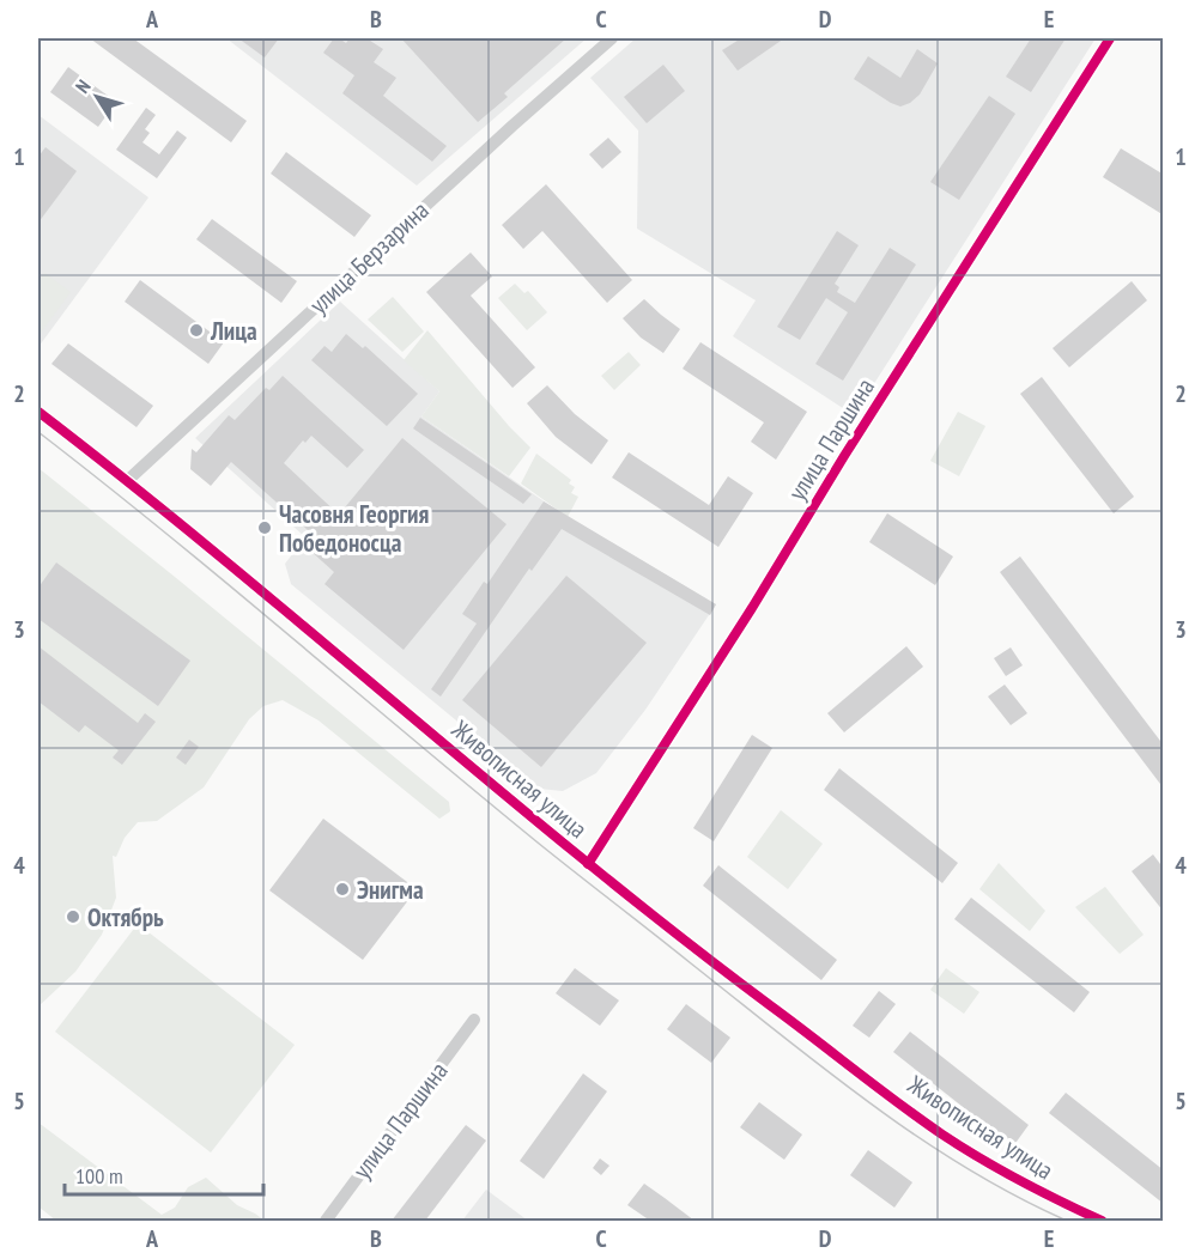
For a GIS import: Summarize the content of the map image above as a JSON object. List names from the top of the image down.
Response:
{
  "streets": {
    "street": ["улица Берзарина", "улица Паршина", "Живописная улица"]
  },
  "crossings": [
    ["улица Берзарина", "Живописная улица"],
    ["улица Паршина", "Живописная улица"]
  ],
  "places": [
    "Лица",
    "Часовня Георгия Победоносца",
    "Энигма",
    "Октябрь"
  ],
  "scale_bar": "100 m",
  "north": "top left",
  "grid": {
    "columns": [
      "A",
      "B",
      "C",
      "D",
      "E"
    ],
    "rows": [
      "1",
      "2",
      "3",
      "4",
      "5"
    ]
  }
}
